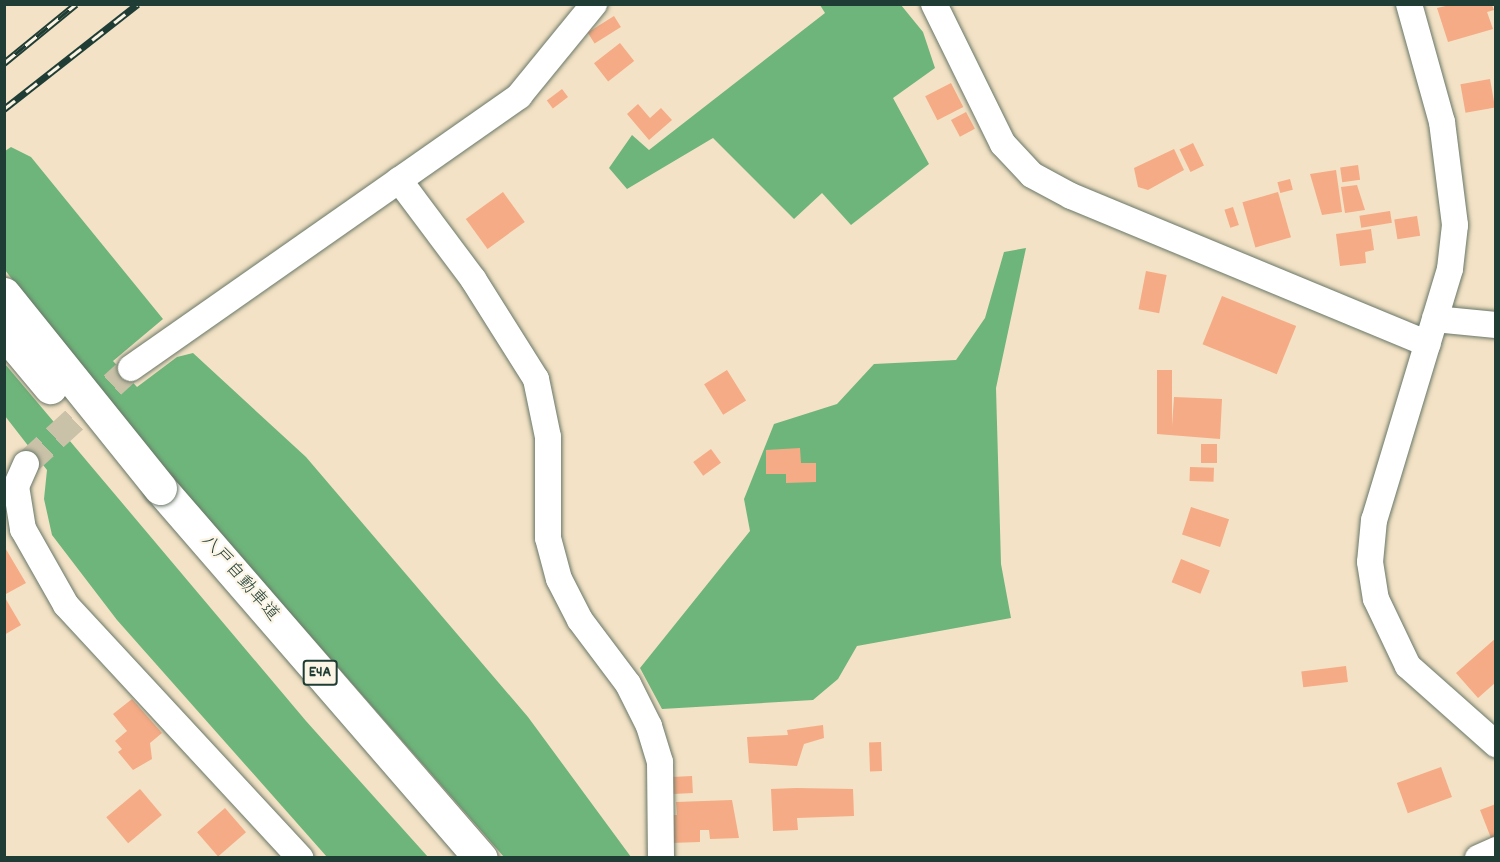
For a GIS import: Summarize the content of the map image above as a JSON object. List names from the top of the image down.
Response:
{
  "streets": {
    "highway": ["八戸自動車道", "E4A"]
  }
}
